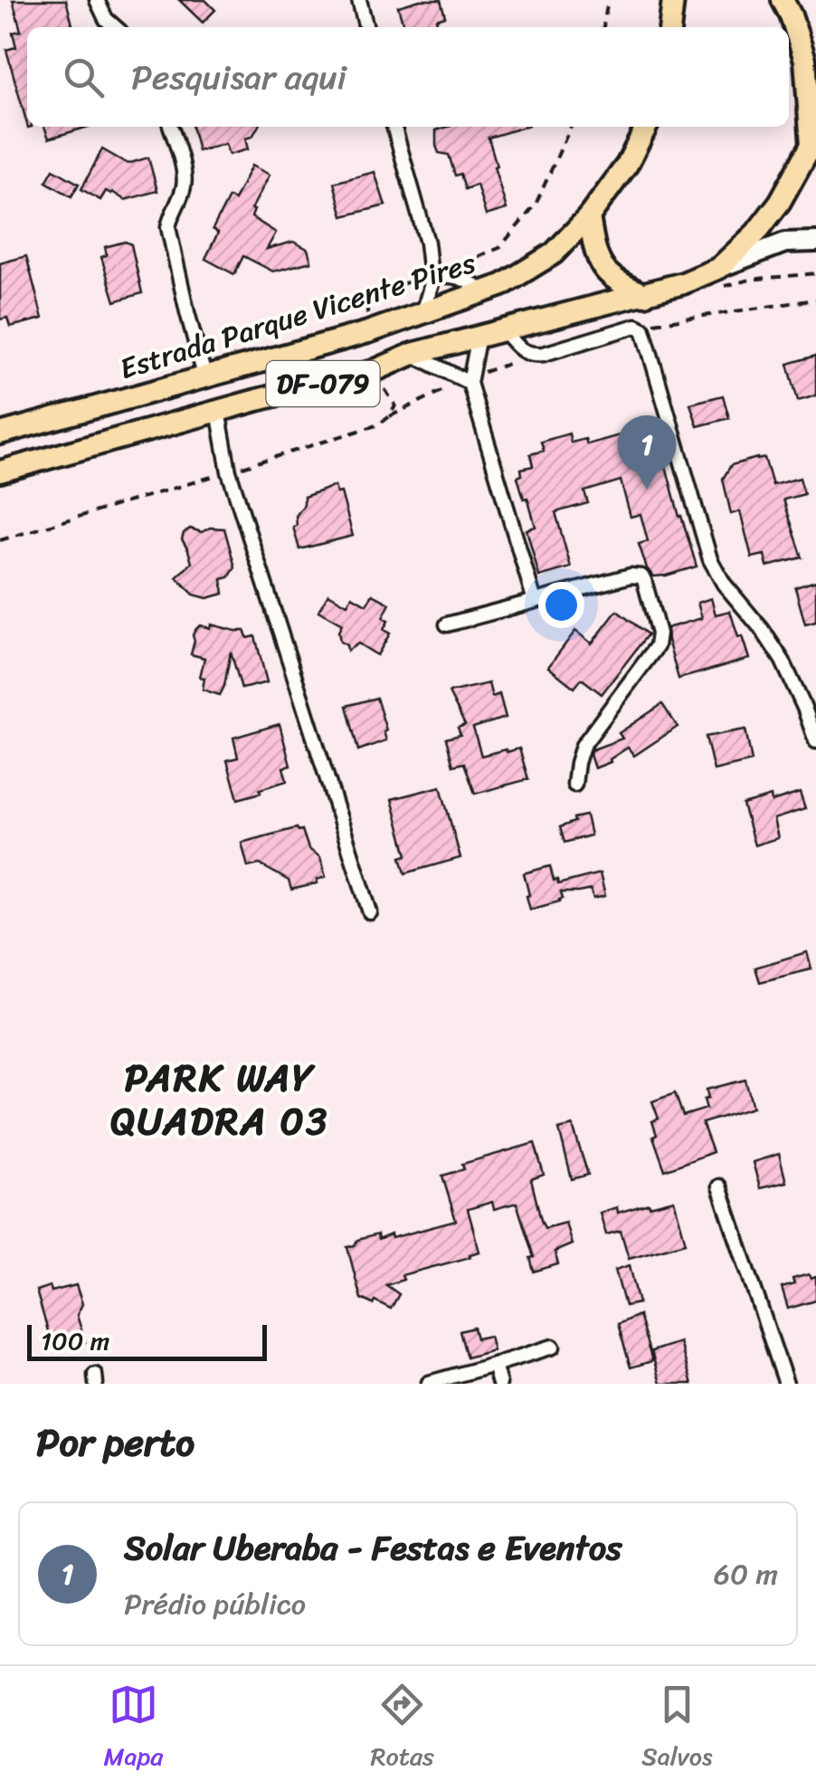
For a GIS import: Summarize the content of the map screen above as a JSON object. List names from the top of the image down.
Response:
{
  "streets": {
    "main road": ["Estrada Parque Vicente Pires", "DF-079"]
  },
  "districts": ["PARK WAY QUADRA 03"],
  "scale_bar": "100 m",
  "page": {
    "search": "Pesquisar aqui",
    "pins": "1",
    "scale": "100 m",
    "heading": "Por perto",
    "list": [
      {
        "mark": "1",
        "name": "Solar Uberaba - Festas e Eventos",
        "note": "Prédio público",
        "value": "60 m"
      }
    ],
    "nav": ["Mapa", "Rotas", "Salvos"]
  }
}
